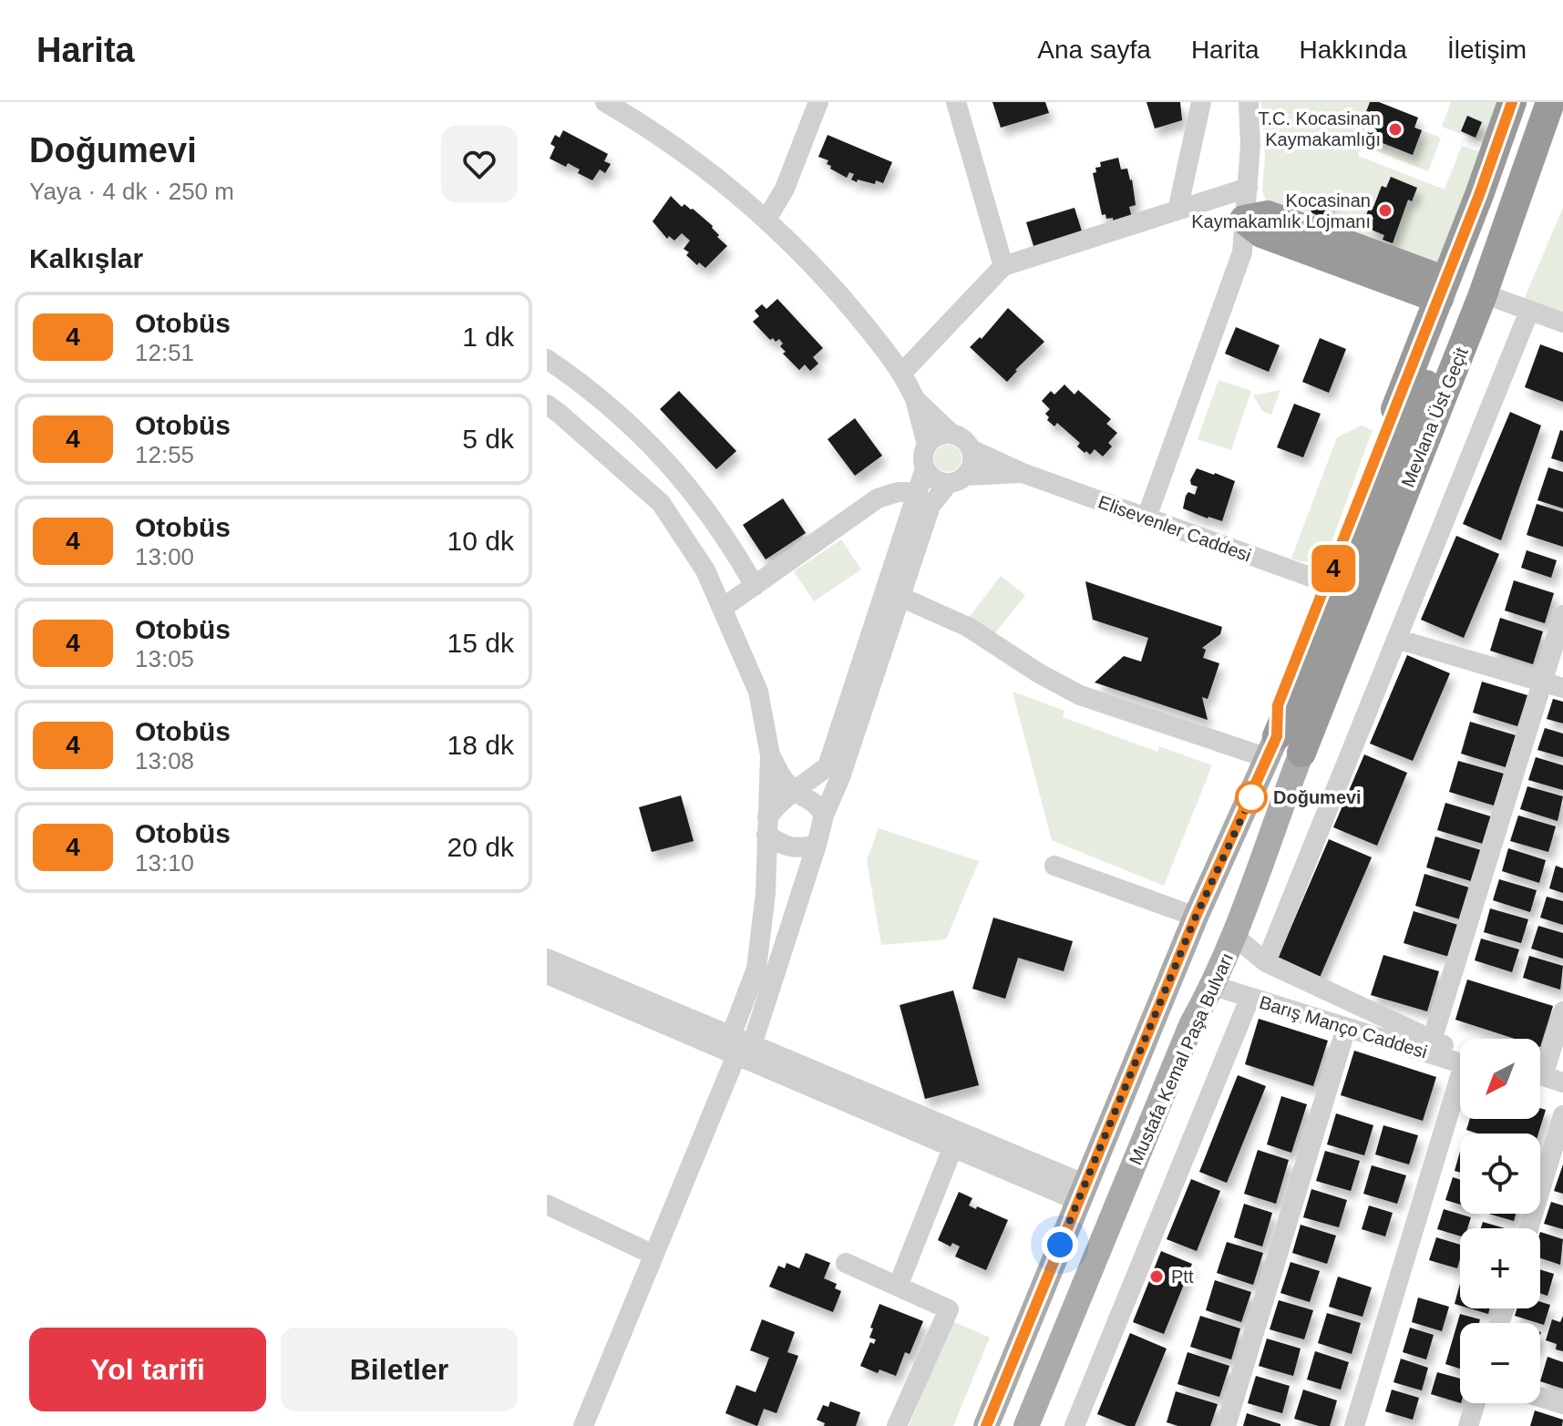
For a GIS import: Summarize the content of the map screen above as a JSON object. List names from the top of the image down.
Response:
{
  "streets": {
    "highway": ["Mevlana Üst Geçit"],
    "main road": ["Mustafa Kemal Paşa Bulvarı"],
    "street": ["Elisevenler Caddesi", "Barış Manço Caddesi"]
  },
  "crossings": [
    ["Mevlana Üst Geçit", "Mustafa Kemal Paşa Bulvarı"],
    ["Barış Manço Caddesi", "Mustafa Kemal Paşa Bulvarı"]
  ],
  "places": [
    "T.C. Kocasinan Kaymakamlığı",
    "Kocasinan Kaymakamlık Lojmanı",
    "Doğumevi",
    "Ptt"
  ],
  "lines": ["bus line 4"],
  "north": "bottom left",
  "page": {
    "header": "Harita",
    "nav": [
      "Ana sayfa",
      "Harita",
      "Hakkında",
      "İletişim"
    ],
    "heading": [
      ["Doğumevi", "Yaya · 4 dk · 250 m"],
      "Kalkışlar"
    ],
    "on_map": "4",
    "list": [
      {
        "mark": "4",
        "name": "Otobüs",
        "note": "12:51",
        "value": "1 dk"
      },
      {
        "mark": "4",
        "name": "Otobüs",
        "note": "12:55",
        "value": "5 dk"
      },
      {
        "mark": "4",
        "name": "Otobüs",
        "note": "13:00",
        "value": "10 dk"
      },
      {
        "mark": "4",
        "name": "Otobüs",
        "note": "13:05",
        "value": "15 dk"
      },
      {
        "mark": "4",
        "name": "Otobüs",
        "note": "13:08",
        "value": "18 dk"
      },
      {
        "mark": "4",
        "name": "Otobüs",
        "note": "13:10",
        "value": "20 dk"
      }
    ],
    "map_buttons": ["+", "−"],
    "buttons": ["Yol tarifi", "Biletler"]
  }
}
